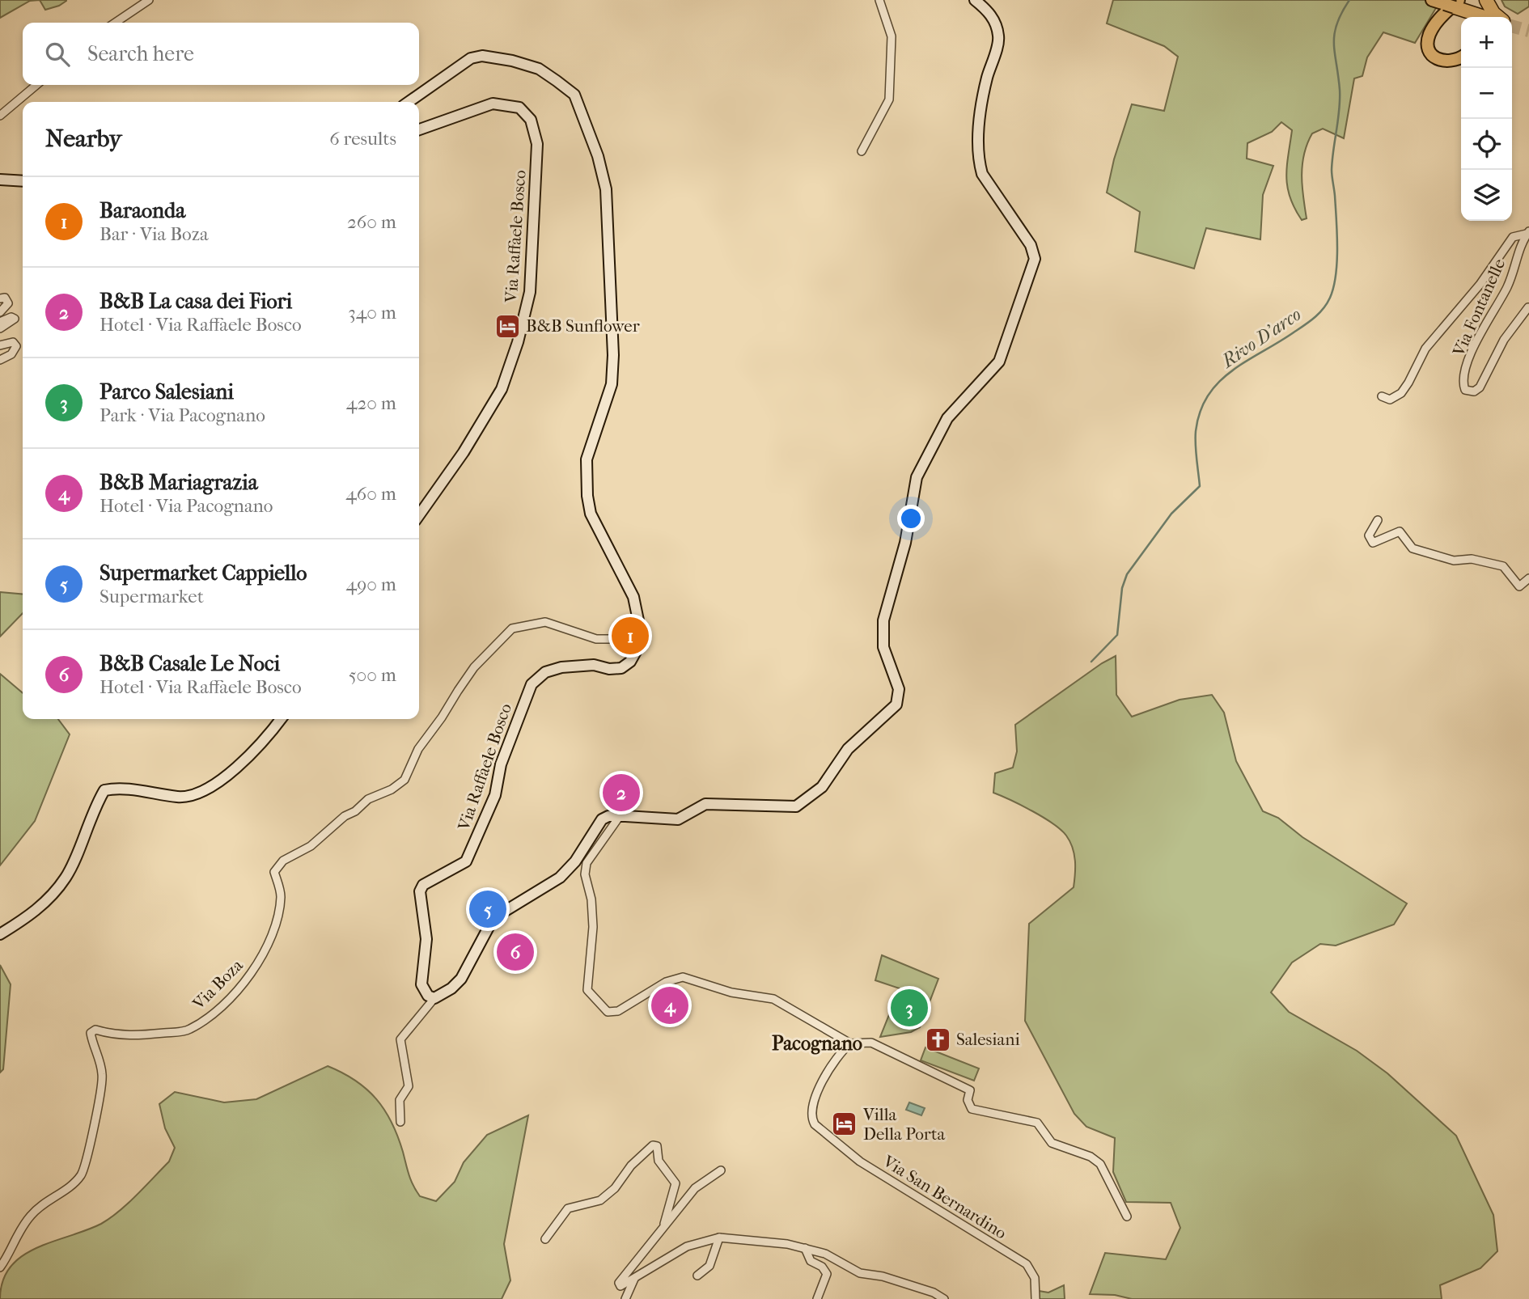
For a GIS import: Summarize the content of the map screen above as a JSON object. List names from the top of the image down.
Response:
{
  "streets": {
    "street": [
      "Via Raffaele Bosco",
      "Via Fontanelle",
      "Via Boza",
      "Via San Bernardino"
    ]
  },
  "crossings": [
    ["Via Raffaele Bosco", "Via Boza"]
  ],
  "districts": ["Pacognano"],
  "water": ["Rivo D'arco"],
  "places": {
    "hotel": ["B&B Sunflower", "Villa Della Porta"],
    "church": ["Salesiani"]
  },
  "page": {
    "map_buttons": ["+", "−"],
    "search": "Search here",
    "heading": ["Nearby", "6 results"],
    "list": [
      {
        "mark": "1",
        "name": "Baraonda",
        "note": "Bar · Via Boza",
        "value": "260 m"
      },
      {
        "mark": "2",
        "name": "B&B La casa dei Fiori",
        "note": "Hotel · Via Raffaele Bosco",
        "value": "340 m"
      },
      {
        "mark": "3",
        "name": "Parco Salesiani",
        "note": "Park · Via Pacognano",
        "value": "420 m"
      },
      {
        "mark": "4",
        "name": "B&B Mariagrazia",
        "note": "Hotel · Via Pacognano",
        "value": "460 m"
      },
      {
        "mark": "5",
        "name": "Supermarket Cappiello",
        "note": "Supermarket",
        "value": "490 m"
      },
      {
        "mark": "6",
        "name": "B&B Casale Le Noci",
        "note": "Hotel · Via Raffaele Bosco",
        "value": "500 m"
      }
    ],
    "pins": [
      "1",
      "2",
      "5",
      "6",
      "4",
      "3"
    ]
  }
}
